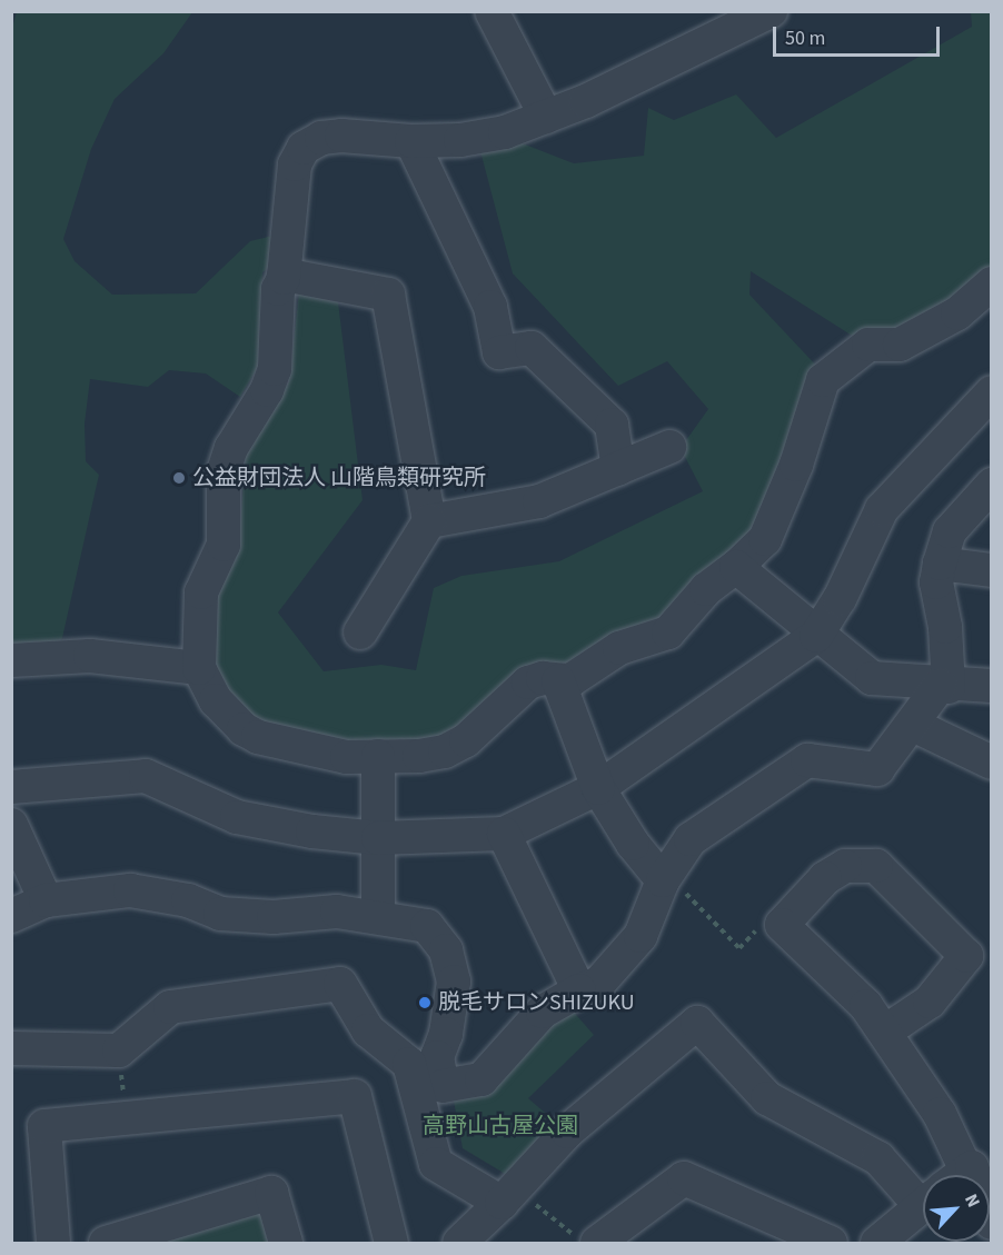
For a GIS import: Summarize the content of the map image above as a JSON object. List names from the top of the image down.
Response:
{
  "parks": ["高野山古屋公園"],
  "places": ["公益財団法人 山階鳥類研究所", "脱毛サロンSHIZUKU"],
  "scale_bar": "50 m",
  "north": "top right"
}
